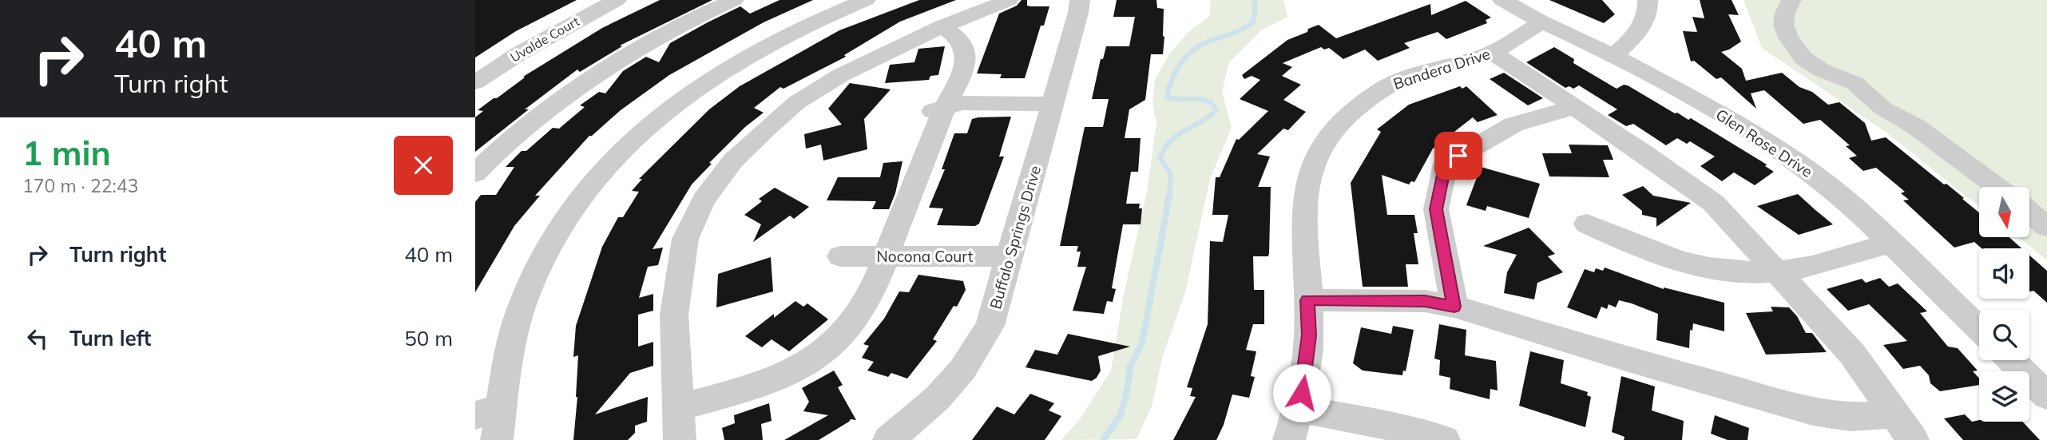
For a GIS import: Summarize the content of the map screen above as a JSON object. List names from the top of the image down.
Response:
{
  "streets": {
    "street": [
      "Uvalde Court",
      "Bandera Drive",
      "Glen Rose Drive",
      "Buffalo Springs Drive",
      "Nocona Court"
    ]
  },
  "crossings": [
    ["Bandera Drive", "Glen Rose Drive"],
    ["Buffalo Springs Drive", "Nocona Court"]
  ],
  "north": "bottom",
  "page": {
    "turn": ["40 m", "Turn right"],
    "heading": ["1 min", "170 m · 22:43"],
    "list": [
      {
        "name": "Turn right",
        "value": "40 m"
      },
      {
        "name": "Turn left",
        "value": "50 m"
      }
    ]
  }
}
